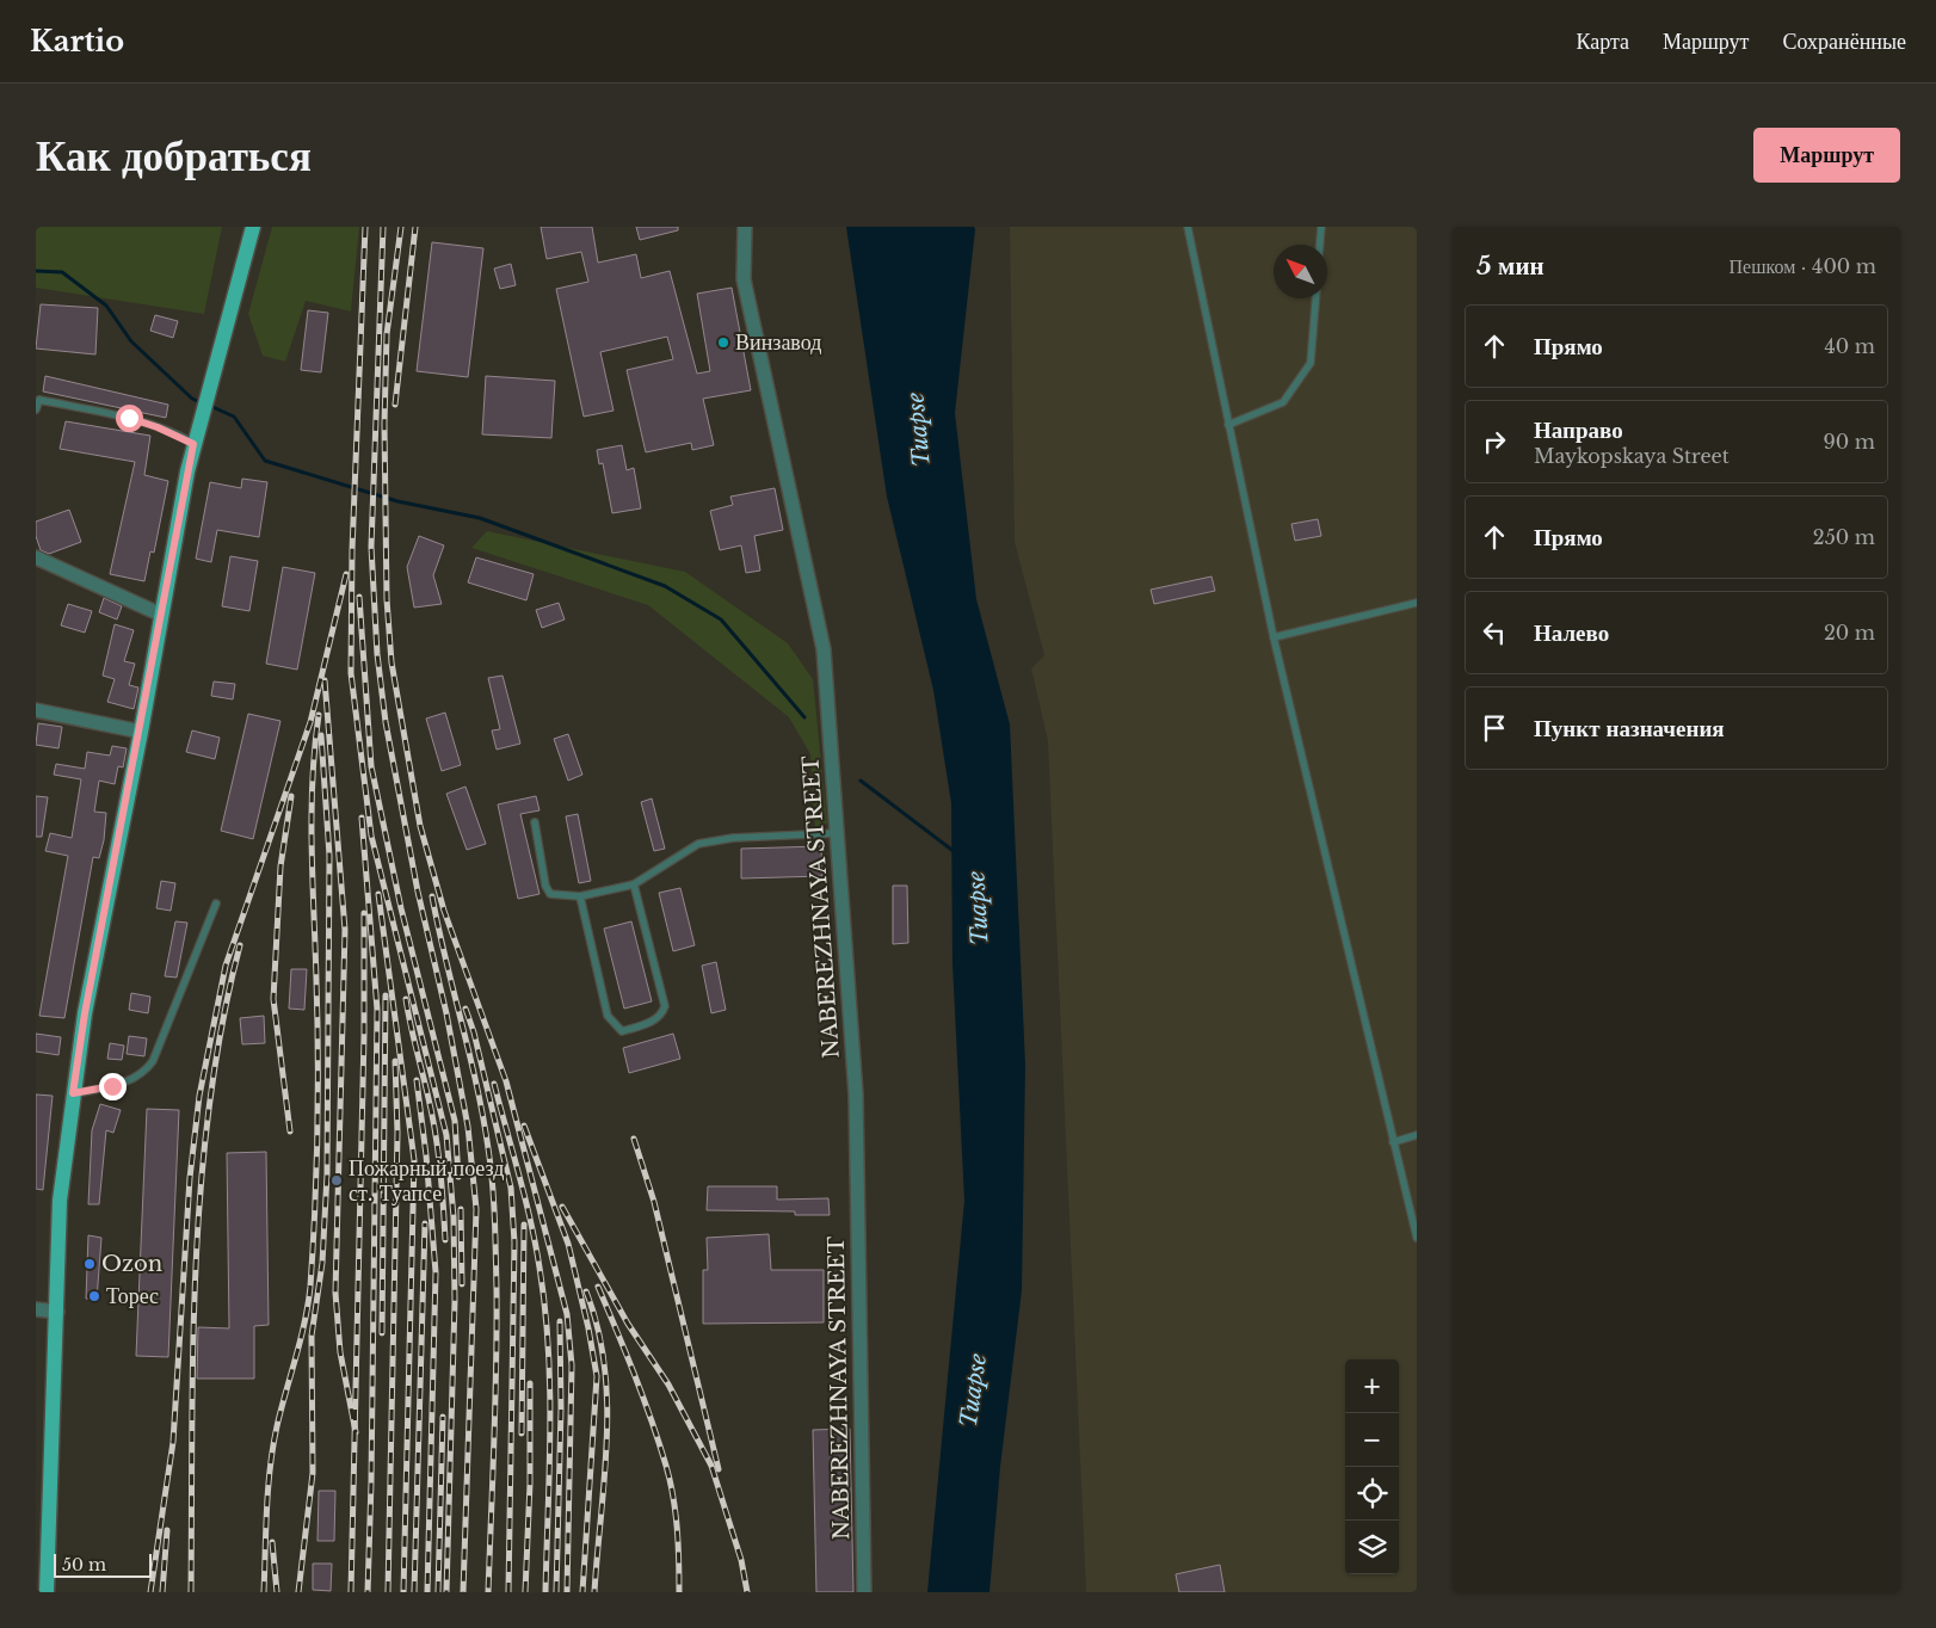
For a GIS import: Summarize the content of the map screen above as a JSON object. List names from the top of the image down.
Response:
{
  "streets": {
    "street": ["NABEREZHNAYA STREET"]
  },
  "water": ["Tuapse"],
  "places": [
    "Винзавод",
    "Пожарный поезд ст. Туапсе",
    "Ozon",
    "Торес"
  ],
  "scale_bar": "50 m",
  "north": "top left",
  "page": {
    "header": "Kartio",
    "nav": ["Карта", "Маршрут", "Сохранённые"],
    "buttons": "Маршрут",
    "title": "Как добраться",
    "heading": ["5 мин", "Пешком · 400 m"],
    "list": [
      ["Прямо", "40 m"],
      ["Направо", "Maykopskaya Street", "90 m"],
      ["Прямо", "250 m"],
      ["Налево", "20 m"],
      "Пункт назначения"
    ],
    "map_buttons": ["+", "−"],
    "scale": "50 m"
  }
}
